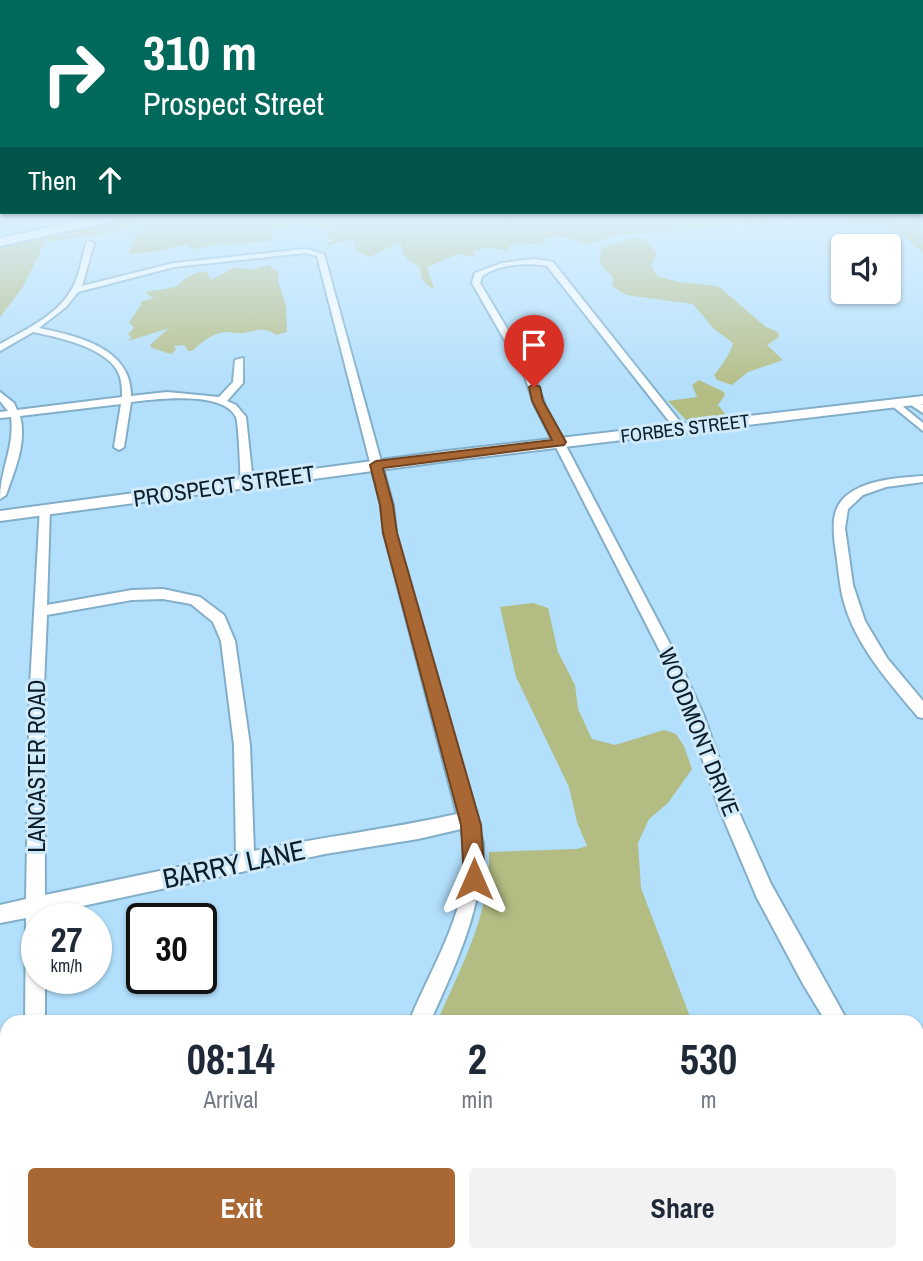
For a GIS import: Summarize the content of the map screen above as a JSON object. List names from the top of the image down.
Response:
{
  "streets": {
    "main road": ["FORBES STREET", "PROSPECT STREET"],
    "street": ["WOODMONT DRIVE", "LANCASTER ROAD", "BARRY LANE"]
  },
  "crossings": [
    ["FORBES STREET", "PROSPECT STREET"],
    ["FORBES STREET", "WOODMONT DRIVE"],
    ["PROSPECT STREET", "LANCASTER ROAD"]
  ],
  "page": {
    "turn": ["310 m", "Prospect Street"],
    "then": "Then",
    "speed": "27 km/h",
    "limit": "30",
    "eta": [
      "08:14",
      "Arrival",
      "2",
      "min",
      "530",
      "m"
    ],
    "buttons": ["Exit", "Share"]
  }
}
